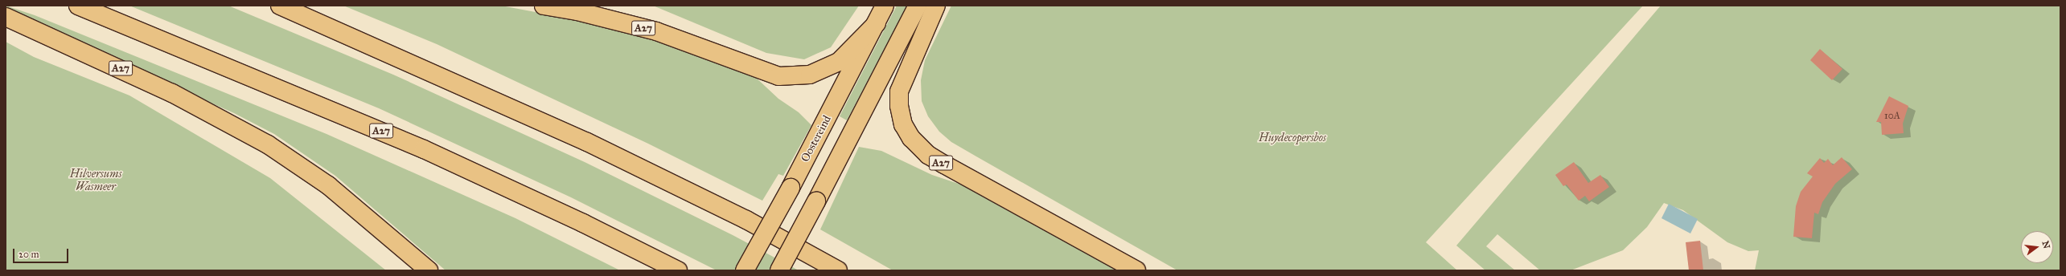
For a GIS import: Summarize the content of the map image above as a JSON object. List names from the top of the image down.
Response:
{
  "streets": {
    "main road": ["A27", "Oostereind"]
  },
  "crossings": [
    ["A27", "Oostereind"]
  ],
  "parks": ["Huydecopersbos", "Hilversums Wasmeer"],
  "house_numbers": ["10A"],
  "scale_bar": "20 m",
  "north": "right"
}
